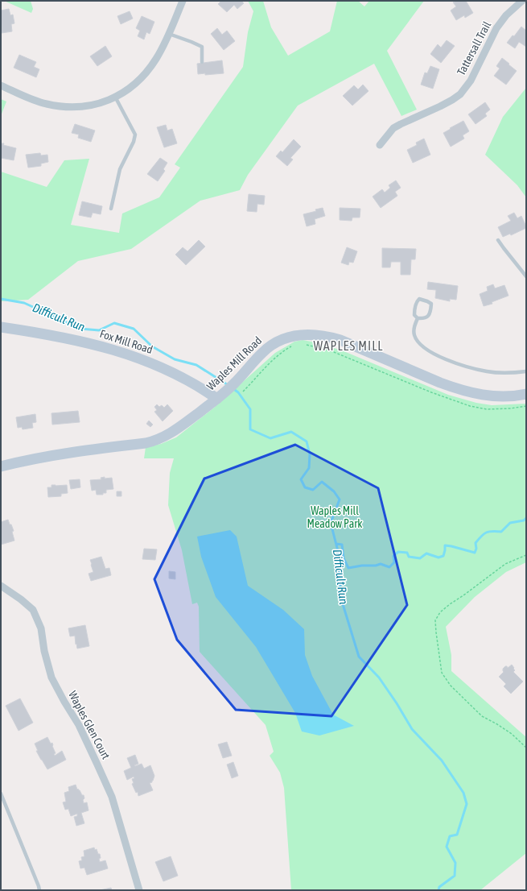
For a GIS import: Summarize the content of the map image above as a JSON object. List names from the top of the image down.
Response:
{
  "streets": {
    "main road": ["Fox Mill Road", "Waples Mill Road"],
    "street": ["Tattersall Trail", "Waples Glen Court"]
  },
  "crossings": [
    ["Fox Mill Road", "Waples Mill Road"]
  ],
  "districts": ["WAPLES MILL"],
  "water": ["Difficult Run"],
  "parks": ["Waples Mill Meadow Park"]
}
